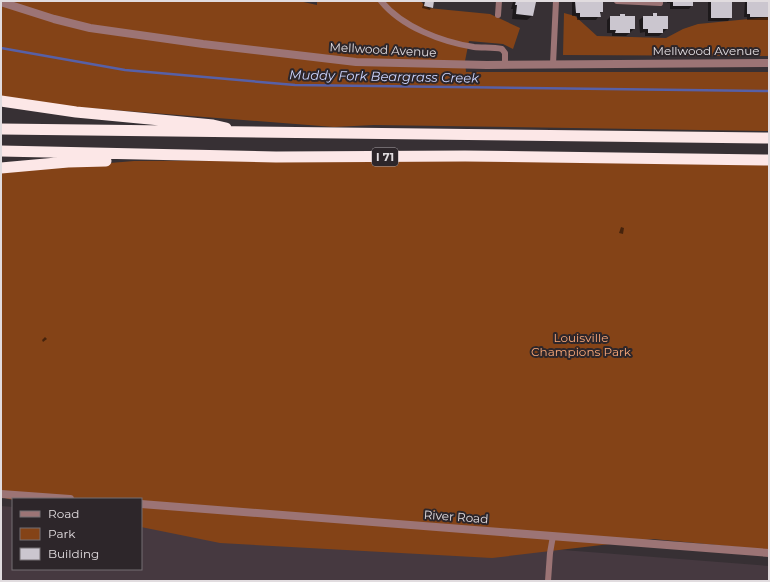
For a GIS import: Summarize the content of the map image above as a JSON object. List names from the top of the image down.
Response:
{
  "streets": {
    "highway": ["I 71"],
    "street": ["Mellwood Avenue", "River Road"]
  },
  "water": ["Muddy Fork Beargrass Creek"],
  "parks": ["Louisville Champions Park"],
  "legend": ["Road", "Park", "Building"]
}
